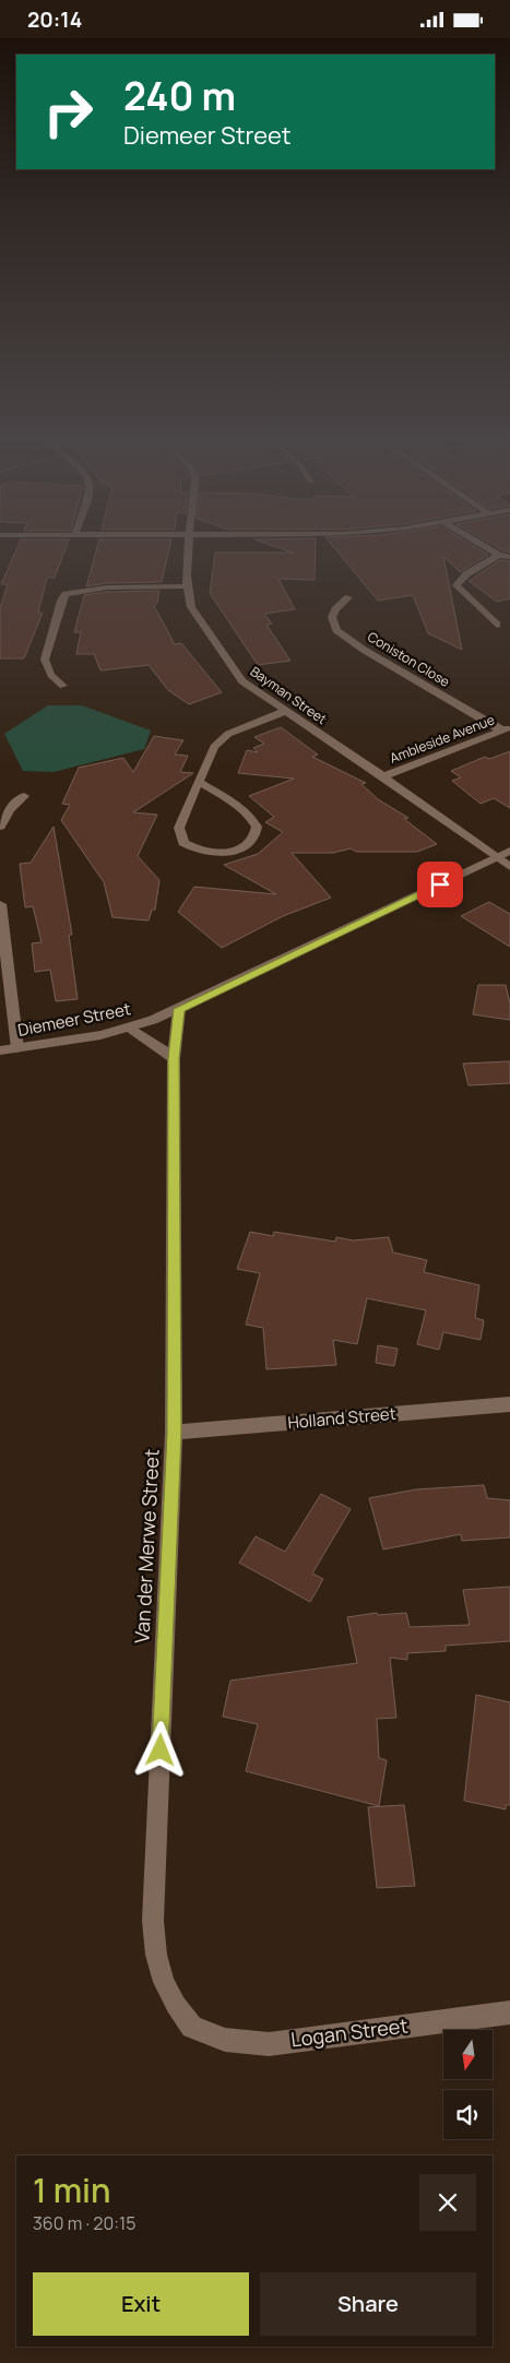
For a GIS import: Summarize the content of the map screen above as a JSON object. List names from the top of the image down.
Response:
{
  "streets": {
    "street": [
      "Coniston Close",
      "Bayman Street",
      "Ambleside Avenue",
      "Diemeer Street",
      "Holland Street",
      "Van der Merwe Street",
      "Logan Street"
    ]
  },
  "crossings": [
    ["Coniston Close", "Ambleside Avenue"],
    ["Bayman Street", "Ambleside Avenue"],
    ["Bayman Street", "Diemeer Street"],
    ["Diemeer Street", "Van der Merwe Street"],
    ["Holland Street", "Van der Merwe Street"],
    ["Van der Merwe Street", "Logan Street"]
  ],
  "north": "bottom",
  "page": {
    "status": "20:14",
    "turn": ["240 m", "Diemeer Street"],
    "heading": ["1 min", "360 m · 20:15"],
    "buttons": ["Exit", "Share"]
  }
}
